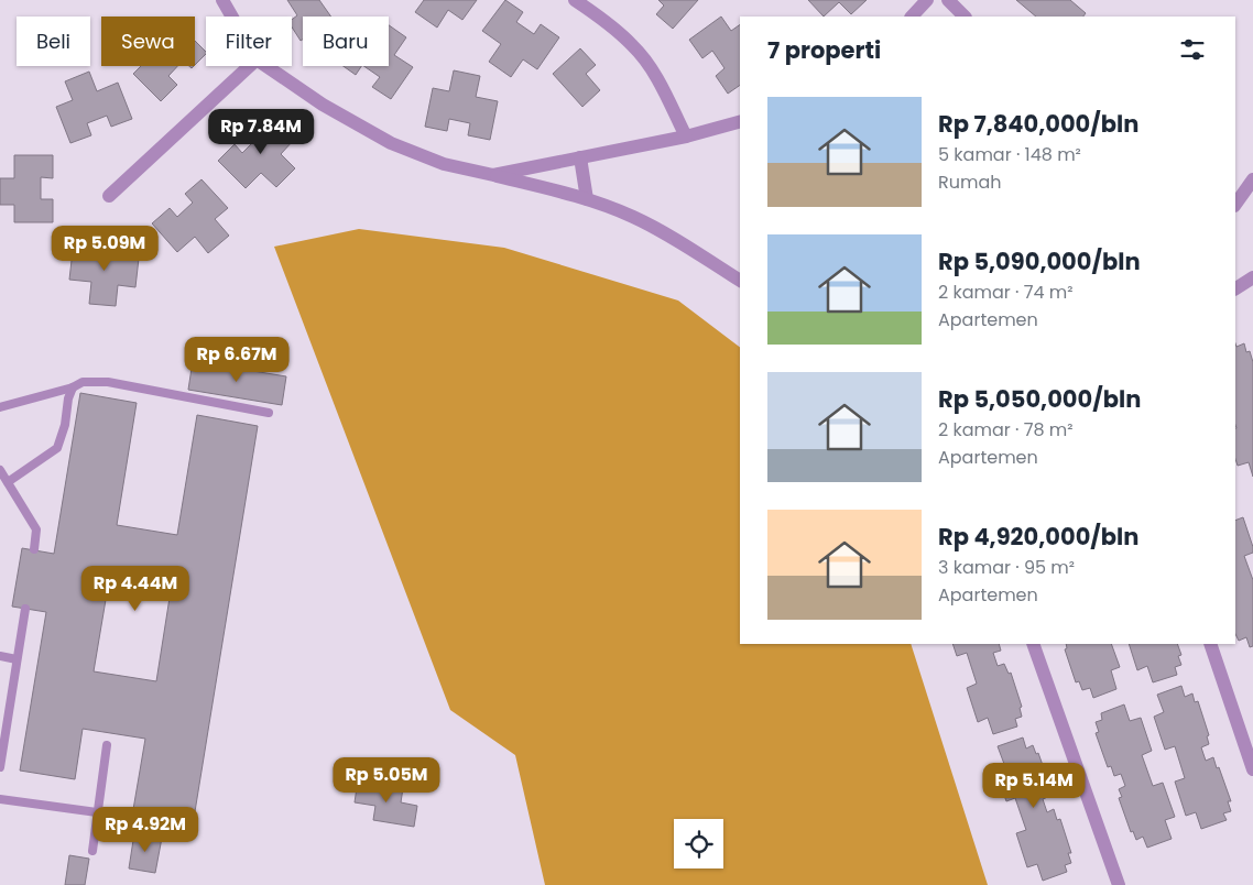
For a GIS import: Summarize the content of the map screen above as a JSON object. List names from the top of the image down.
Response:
{
  "page": {
    "chip": [
      "Beli",
      "Sewa",
      "Filter",
      "Baru"
    ],
    "heading": "7 properti",
    "list": [
      {
        "name": "Rp 7,840,000/bln",
        "note": "5 kamar · 148 m² · Rumah"
      },
      {
        "name": "Rp 5,090,000/bln",
        "note": "2 kamar · 74 m² · Apartemen"
      },
      {
        "name": "Rp 5,050,000/bln",
        "note": "2 kamar · 78 m² · Apartemen"
      },
      {
        "name": "Rp 4,920,000/bln",
        "note": "3 kamar · 95 m² · Apartemen"
      }
    ],
    "price": [
      "Rp 7.84M",
      "Rp 5.09M",
      "Rp 6.67M",
      "Rp 4.44M",
      "Rp 5.05M",
      "Rp 5.14M",
      "Rp 4.92M"
    ]
  }
}
